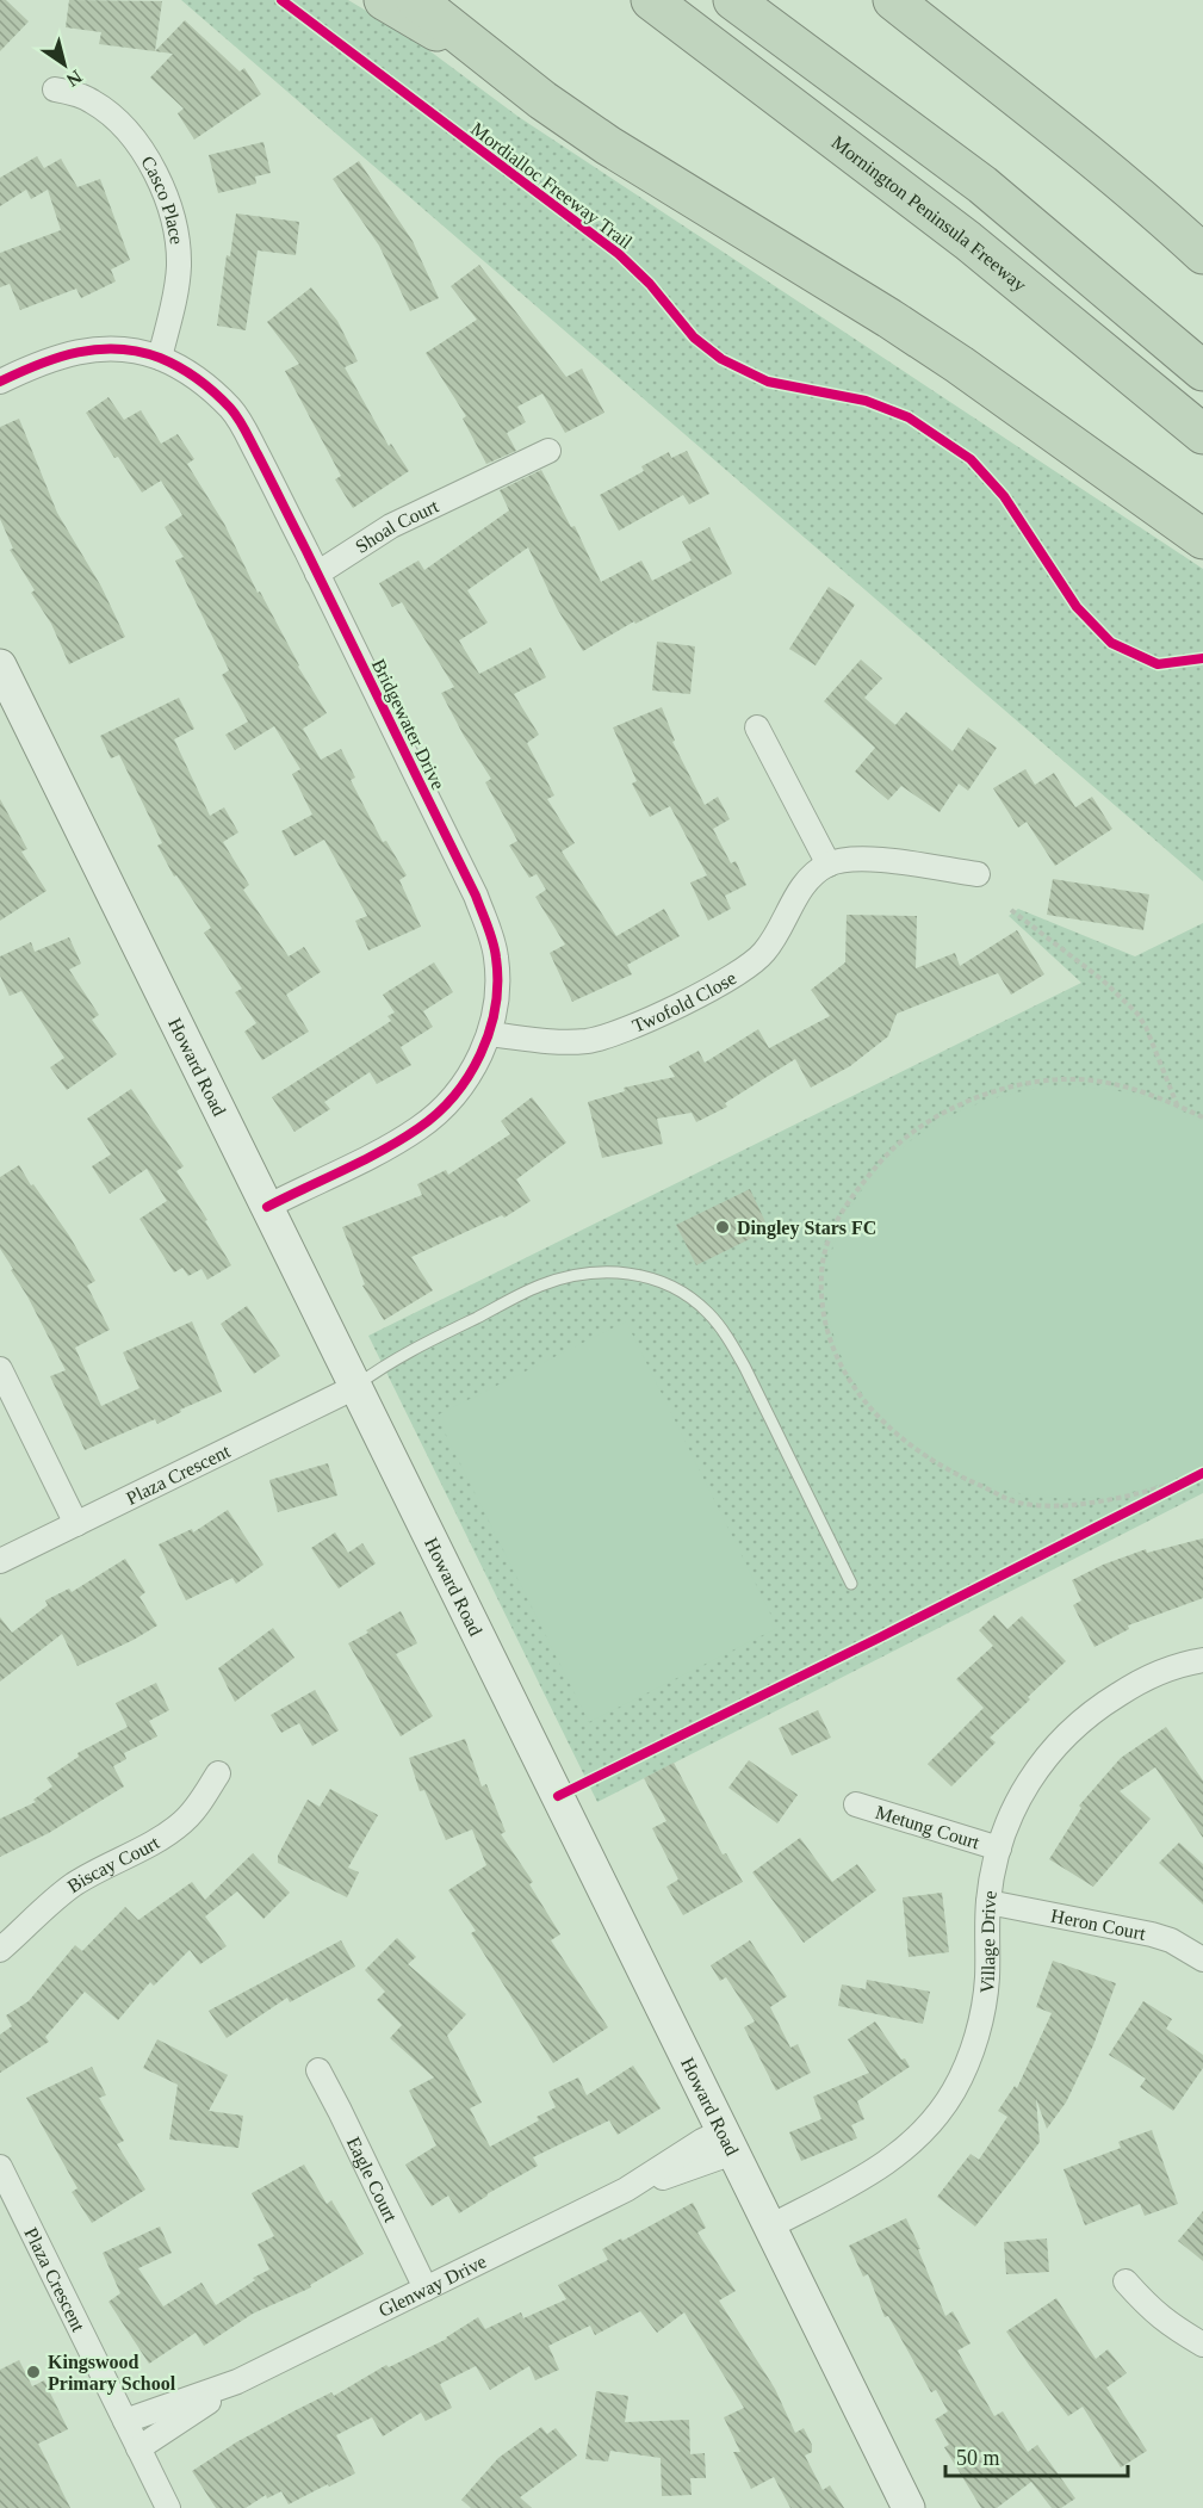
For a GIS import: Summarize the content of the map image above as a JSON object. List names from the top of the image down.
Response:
{
  "streets": {
    "highway": ["Mornington Peninsula Freeway"],
    "main road": ["Howard Road"],
    "street": [
      "Casco Place",
      "Shoal Court",
      "Bridgewater Drive",
      "Twofold Close",
      "Plaza Crescent",
      "Metung Court",
      "Biscay Court",
      "Heron Court",
      "Village Drive",
      "Eagle Court",
      "Glenway Drive"
    ],
    "cycle path": ["Mordialloc Freeway Trail"]
  },
  "crossings": [
    ["Casco Place", "Bridgewater Drive"],
    ["Shoal Court", "Bridgewater Drive"],
    ["Bridgewater Drive", "Twofold Close"],
    ["Bridgewater Drive", "Howard Road"],
    ["Howard Road", "Plaza Crescent"],
    ["Howard Road", "Village Drive"],
    ["Howard Road", "Glenway Drive"],
    ["Plaza Crescent", "Glenway Drive"],
    ["Metung Court", "Village Drive"],
    ["Heron Court", "Village Drive"],
    ["Eagle Court", "Glenway Drive"]
  ],
  "places": ["Dingley Stars FC", "Kingswood Primary School"],
  "scale_bar": "50 m",
  "north": "bottom right"
}
